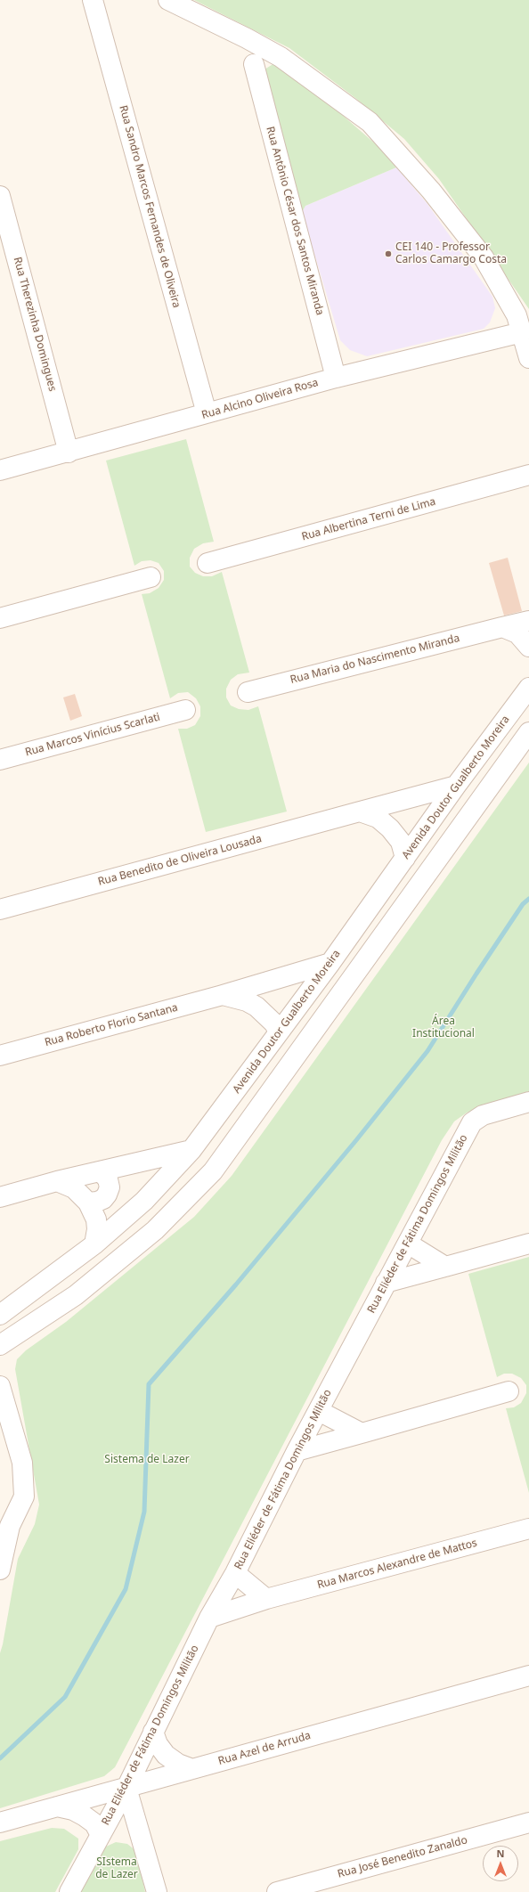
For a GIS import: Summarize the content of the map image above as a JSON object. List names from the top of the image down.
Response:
{
  "streets": {
    "street": [
      "Rua Sandro Marcos Fernandes de Oliveira",
      "Rua Antônio César dos Santos Miranda",
      "Rua Therezinha Domingues",
      "Rua Alcino Oliveira Rosa",
      "Rua Albertina Terni de Lima",
      "Rua Maria do Nascimento Miranda",
      "Rua Marcos Vinícius Scarlati",
      "Avenida Doutor Gualberto Moreira",
      "Rua Benedito de Oliveira Lousada",
      "Rua Roberto Florio Santana",
      "Rua Eliéder de Fátima Domingos Militão",
      "Rua Marcos Alexandre de Mattos",
      "Rua Azel de Arruda",
      "Rua José Benedito Zanaldo"
    ]
  },
  "crossings": [
    ["Rua Sandro Marcos Fernandes de Oliveira", "Rua Alcino Oliveira Rosa"],
    ["Rua Antônio César dos Santos Miranda", "Rua Alcino Oliveira Rosa"],
    ["Rua Therezinha Domingues", "Rua Alcino Oliveira Rosa"],
    ["Avenida Doutor Gualberto Moreira", "Rua Benedito de Oliveira Lousada"],
    ["Avenida Doutor Gualberto Moreira", "Rua Roberto Florio Santana"],
    ["Rua Eliéder de Fátima Domingos Militão", "Rua Marcos Alexandre de Mattos"],
    ["Rua Eliéder de Fátima Domingos Militão", "Rua Azel de Arruda"]
  ],
  "parks": ["Área Institucional", "Sistema de Lazer", "SIstema de Lazer"],
  "places": ["CEI 140 - Professor Carlos Camargo Costa"],
  "north": "top"
}
